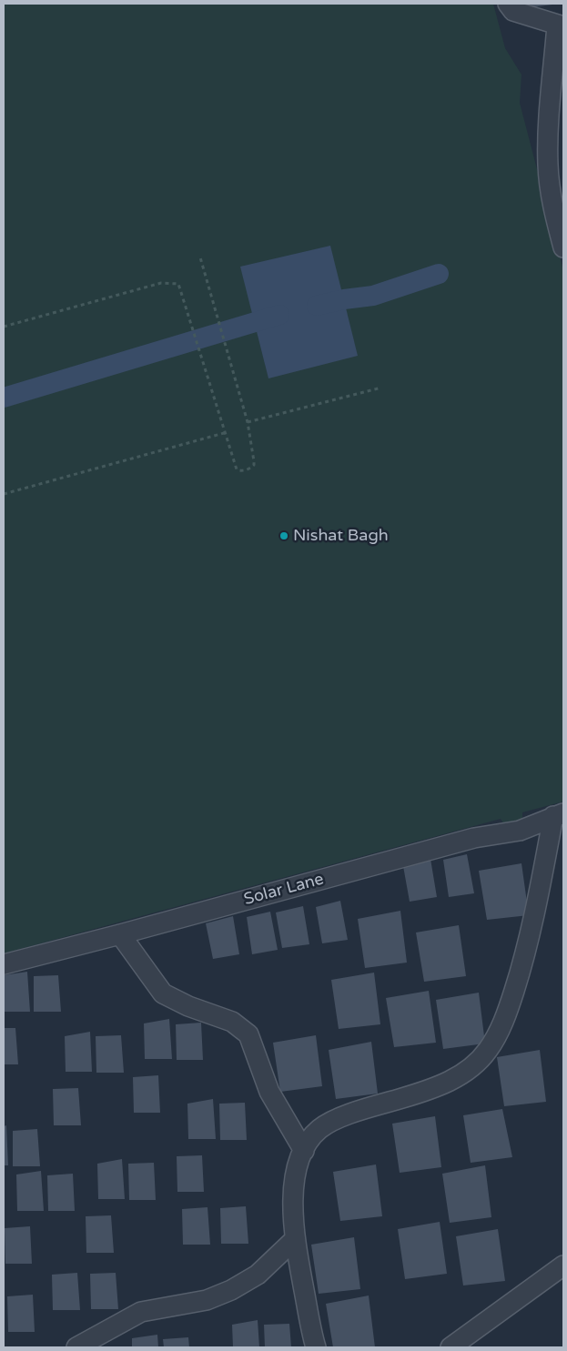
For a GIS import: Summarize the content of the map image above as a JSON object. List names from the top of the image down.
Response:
{
  "streets": {
    "street": ["Solar Lane"]
  },
  "places": ["Nishat Bagh"]
}
